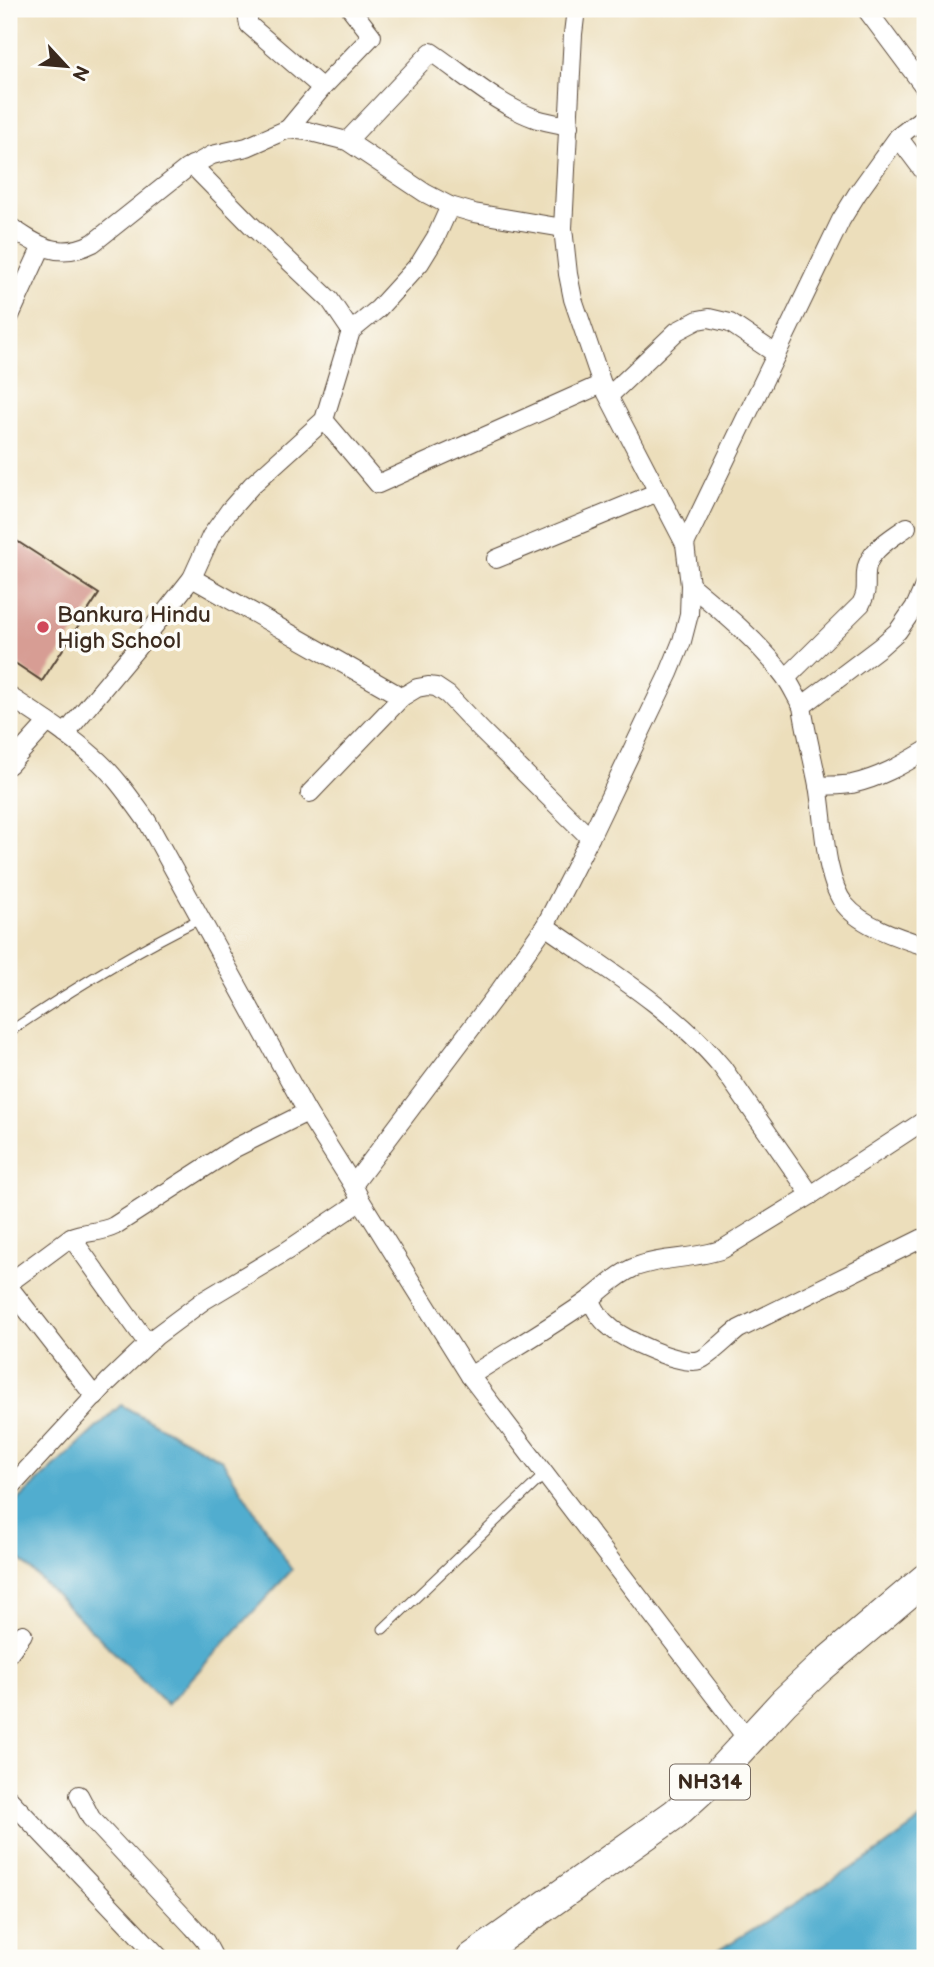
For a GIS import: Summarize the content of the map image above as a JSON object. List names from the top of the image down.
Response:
{
  "streets": {
    "highway": ["NH314"]
  },
  "places": ["Bankura Hindu High School"],
  "north": "bottom right"
}
